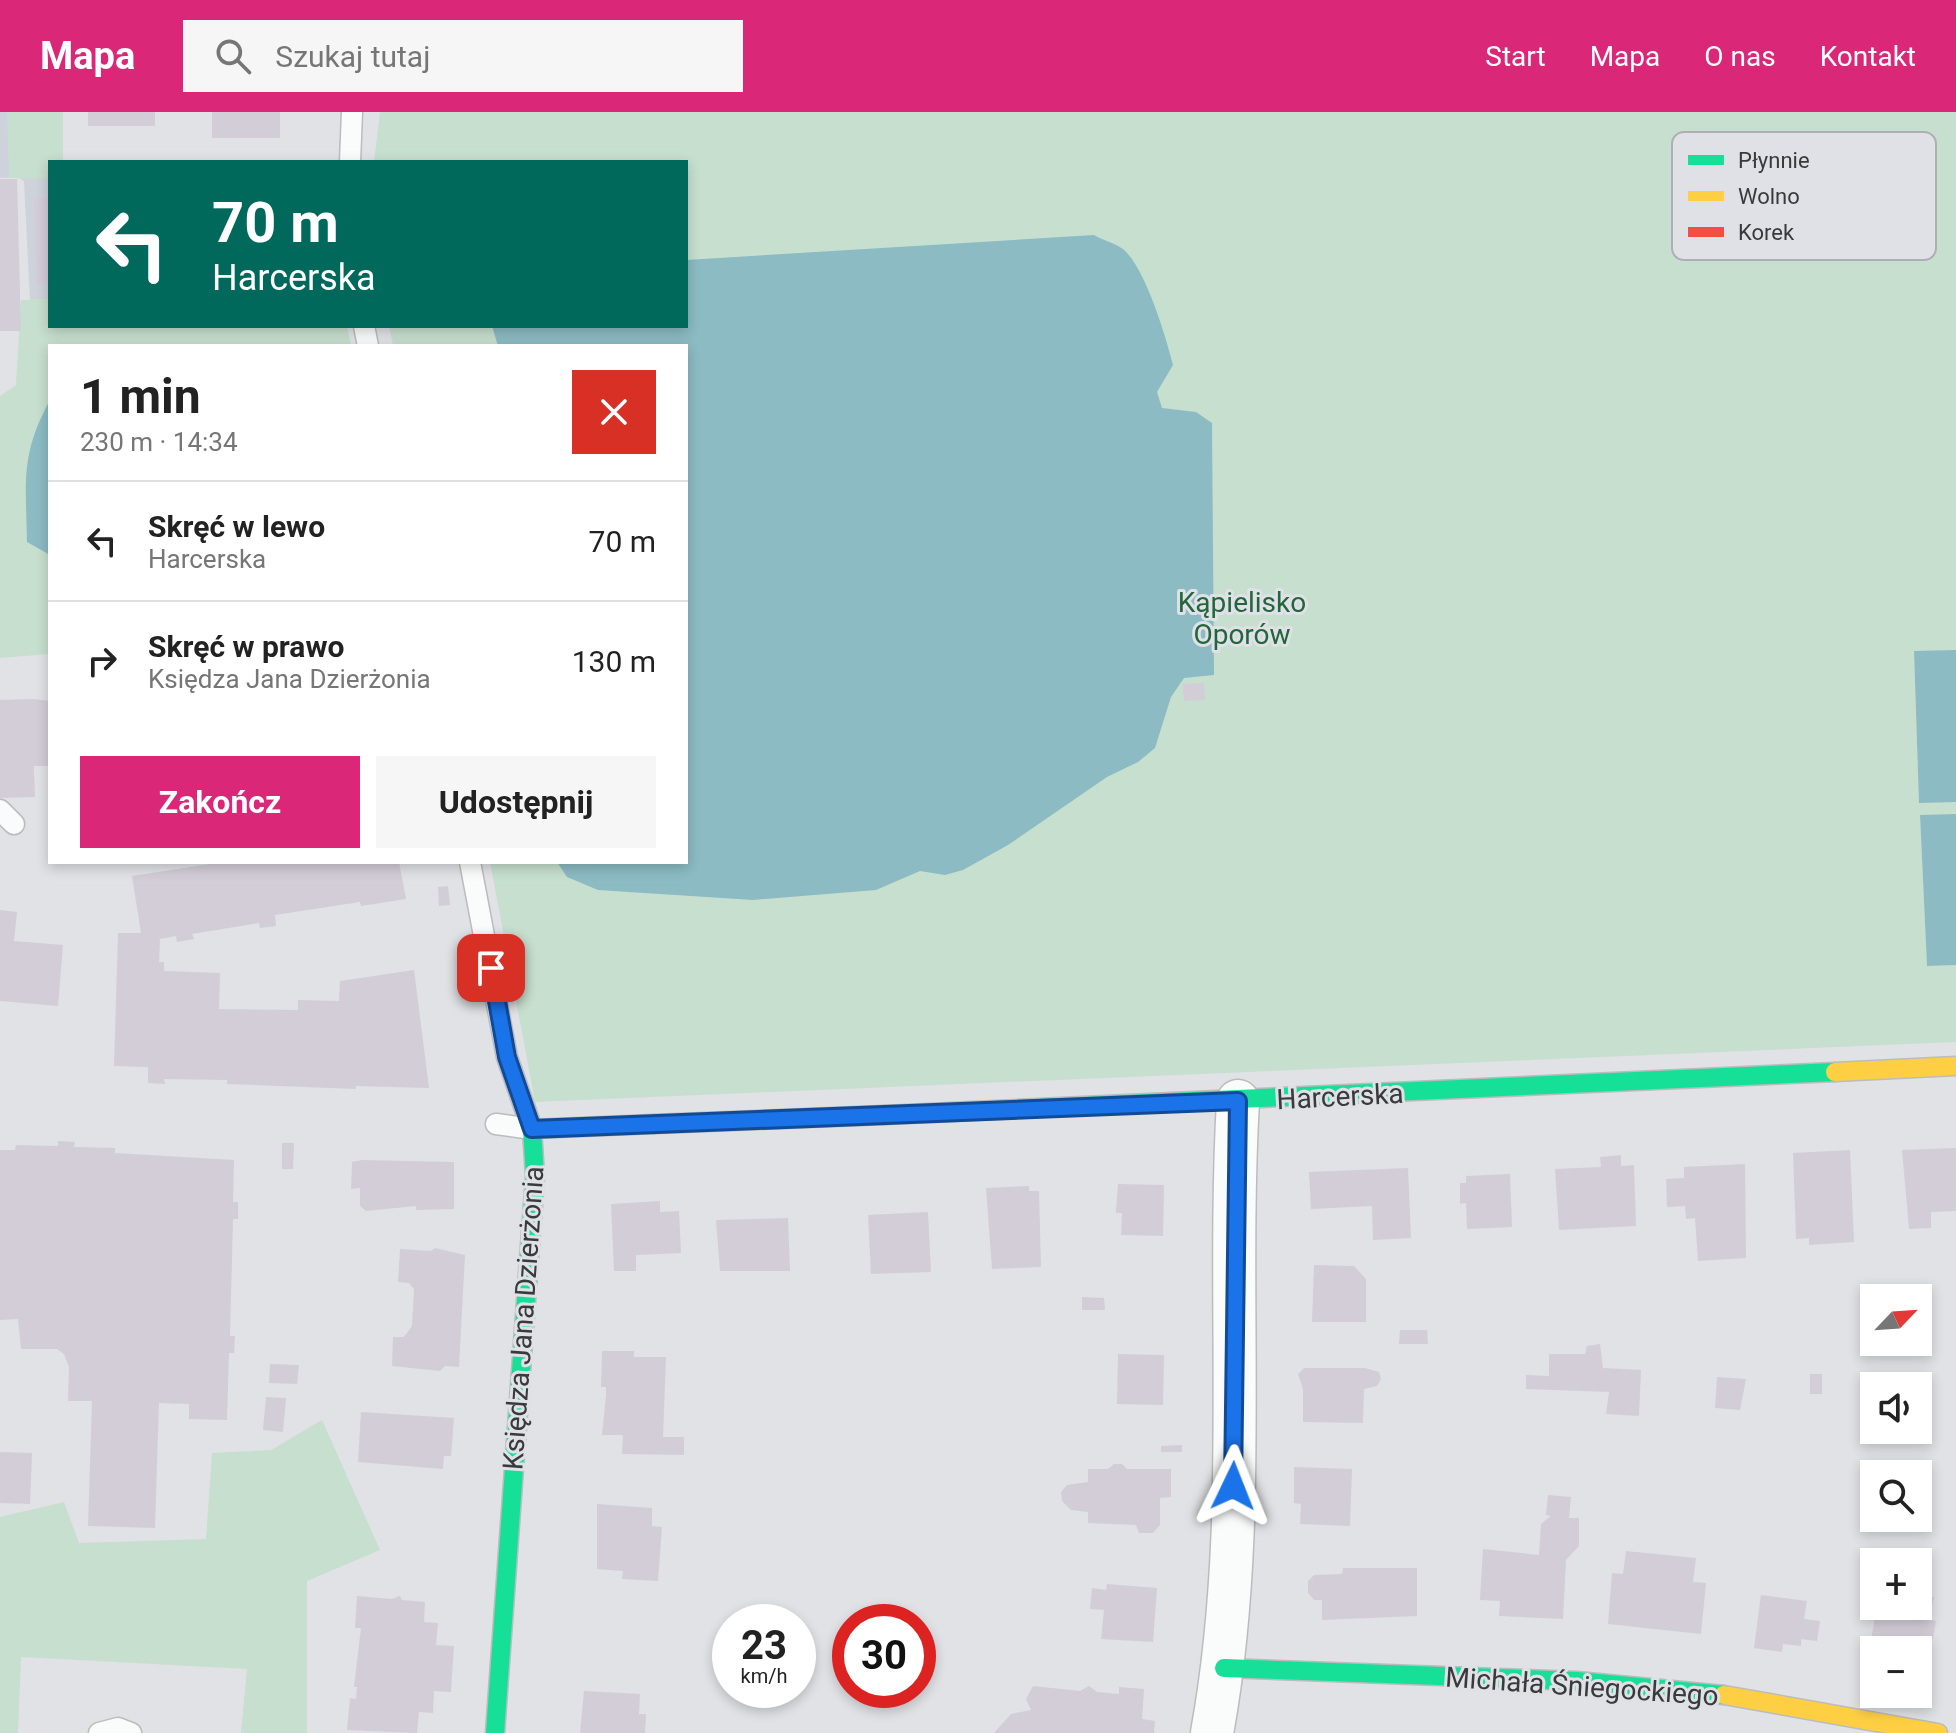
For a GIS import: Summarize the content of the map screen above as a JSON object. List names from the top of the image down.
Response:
{
  "streets": {
    "street": ["Harcerska", "Księdza Jana Dzierżonia", "Michała Śniegockiego"]
  },
  "crossings": [
    ["Harcerska", "Księdza Jana Dzierżonia"]
  ],
  "parks": ["Kąpielisko Oporów"],
  "legend": ["Płynnie", "Wolno", "Korek"],
  "north": "top right",
  "page": {
    "header": "Mapa",
    "search": "Szukaj tutaj",
    "nav": [
      "Start",
      "Mapa",
      "O nas",
      "Kontakt"
    ],
    "turn": ["70 m", "Harcerska"],
    "heading": ["1 min", "230 m · 14:34"],
    "list": [
      {
        "name": "Skręć w lewo",
        "note": "Harcerska",
        "value": "70 m"
      },
      {
        "name": "Skręć w prawo",
        "note": "Księdza Jana Dzierżonia",
        "value": "130 m"
      }
    ],
    "buttons": ["Zakończ", "Udostępnij"],
    "map_buttons": ["+", "−"],
    "speed": "23 km/h",
    "limit": "30"
  }
}
